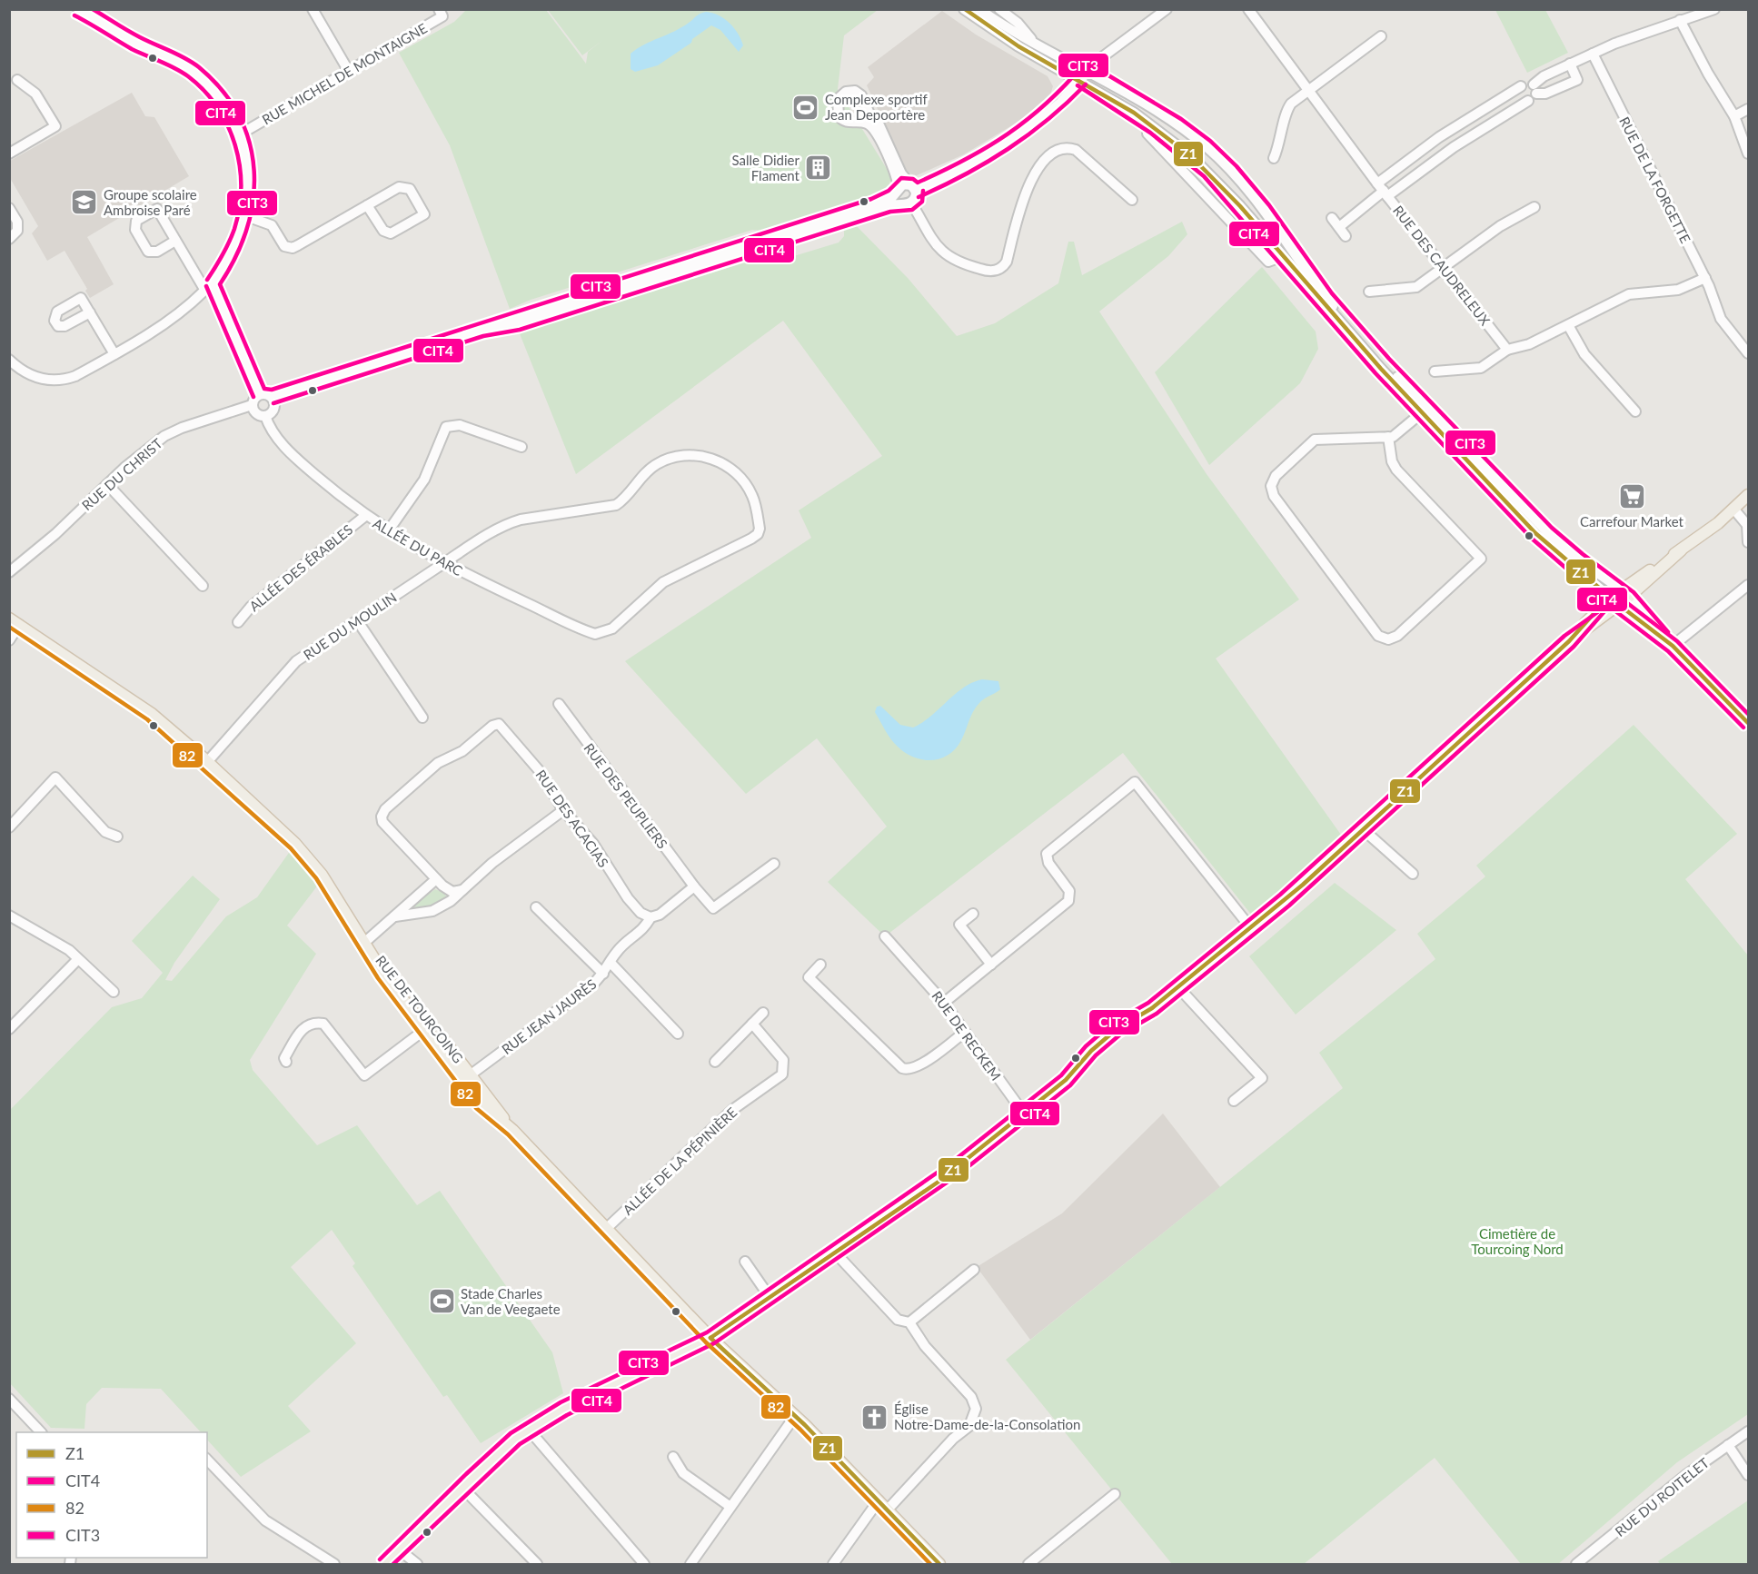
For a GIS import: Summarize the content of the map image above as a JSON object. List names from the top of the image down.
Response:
{
  "streets": {
    "main road": ["RUE DE TOURCOING"],
    "street": [
      "RUE MICHEL DE MONTAIGNE",
      "RUE DE LA FORGETTE",
      "RUE DES CAUDRELEUX",
      "RUE DU CHRIST",
      "ALLÉE DU PARC",
      "ALLÉE DES ÉRABLES",
      "RUE DU MOULIN",
      "RUE DES PEUPLIERS",
      "RUE DES ACACIAS",
      "RUE JEAN JAURÈS",
      "RUE DE RECKEM",
      "ALLÉE DE LA PÉPINIÈRE",
      "RUE DU ROITELET"
    ]
  },
  "crossings": [
    ["RUE DU CHRIST", "ALLÉE DU PARC"],
    ["ALLÉE DU PARC", "ALLÉE DES ÉRABLES"],
    ["ALLÉE DU PARC", "RUE DU MOULIN"],
    ["RUE DU MOULIN", "RUE DE TOURCOING"],
    ["RUE DES PEUPLIERS", "RUE JEAN JAURÈS"],
    ["RUE DES ACACIAS", "RUE JEAN JAURÈS"],
    ["RUE DE TOURCOING", "RUE JEAN JAURÈS"],
    ["RUE DE TOURCOING", "ALLÉE DE LA PÉPINIÈRE"]
  ],
  "parks": ["Cimetière de Tourcoing Nord"],
  "places": {
    "sports": ["Complexe sportif Jean Depoortère", "Stade Charles Van de Veegaete"],
    "building": ["Salle Didier Flament"],
    "school or university": ["Groupe scolaire Ambroise Paré"],
    "supermarket": ["Carrefour Market"],
    "church": ["Église Notre-Dame-de-la-Consolation"]
  },
  "lines": [
    "transit line Z1",
    "transit line CIT3",
    "transit line CIT4",
    "transit line 82"
  ],
  "legend": [
    "Z1",
    "CIT4",
    "82",
    "CIT3"
  ]
}
